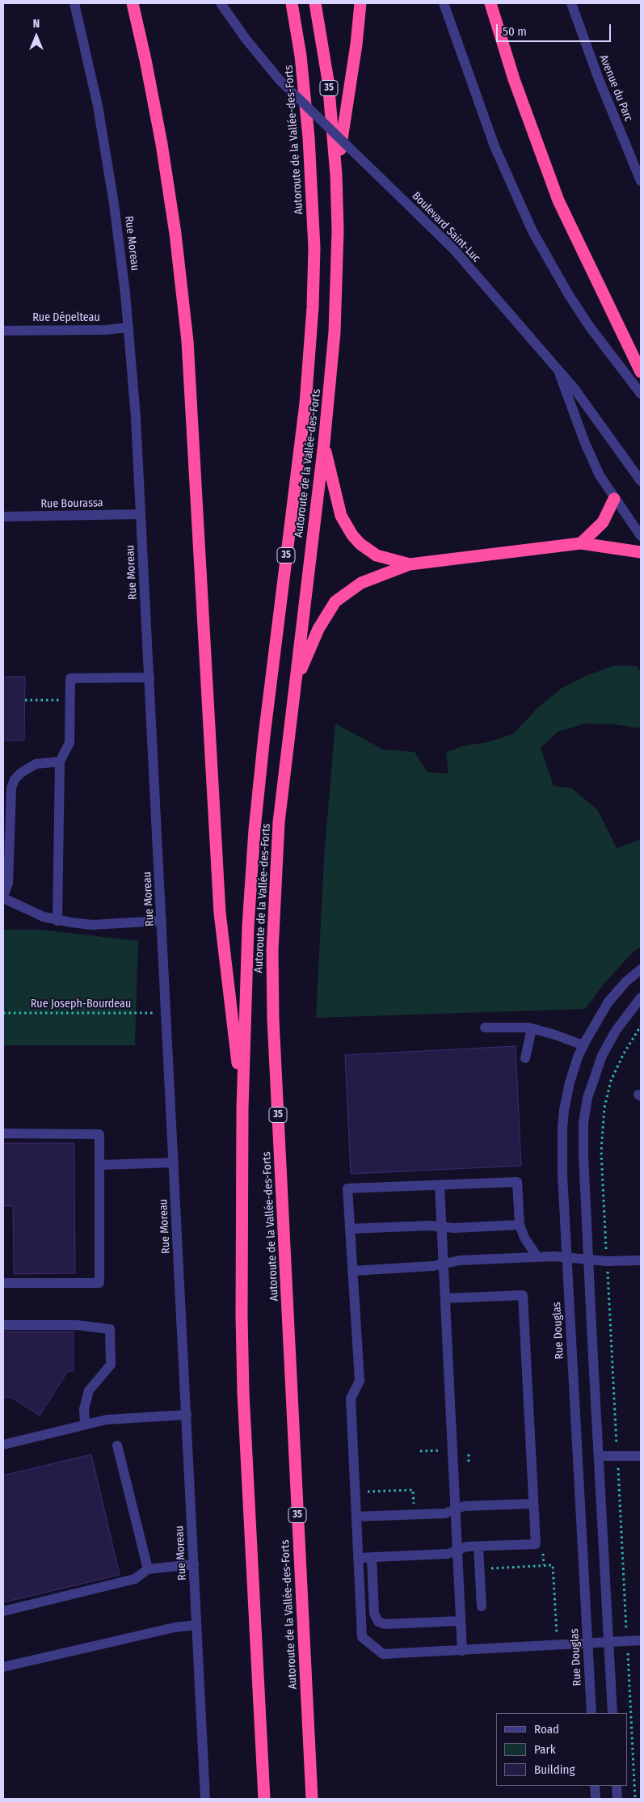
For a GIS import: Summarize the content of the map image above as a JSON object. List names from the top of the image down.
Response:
{
  "streets": {
    "highway": ["35", "Autoroute de la Vallée-des-Forts"],
    "street": [
      "Avenue du Parc",
      "Boulevard Saint-Luc",
      "Rue Moreau",
      "Rue Dépelteau",
      "Rue Bourassa",
      "Rue Douglas"
    ],
    "path": ["Rue Joseph-Bourdeau"]
  },
  "crossings": [
    ["Rue Moreau", "Rue Dépelteau"],
    ["Rue Moreau", "Rue Bourassa"]
  ],
  "legend": ["Road", "Park", "Building"],
  "scale_bar": "50 m",
  "north": "top"
}
